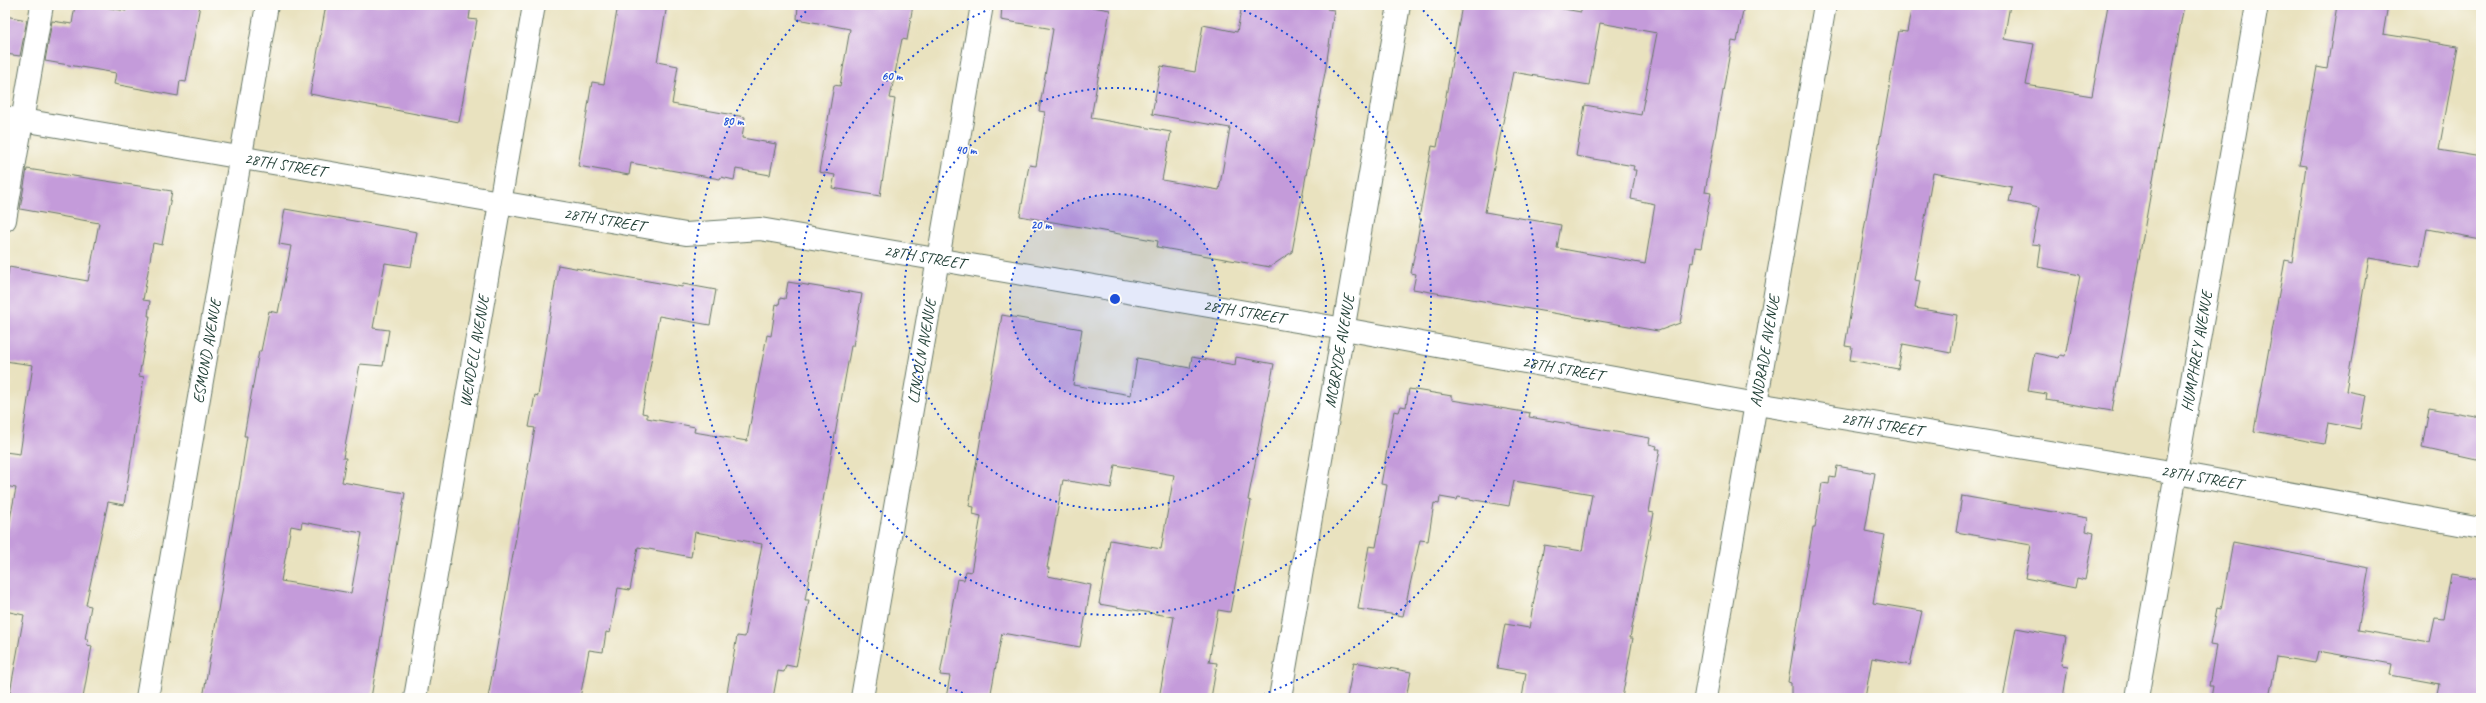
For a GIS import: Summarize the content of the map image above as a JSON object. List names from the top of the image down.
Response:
{
  "streets": {
    "street": [
      "28TH STREET",
      "ESMOND AVENUE",
      "WENDELL AVENUE",
      "LINCOLN AVENUE",
      "MCBRYDE AVENUE",
      "ANDRADE AVENUE",
      "HUMPHREY AVENUE"
    ]
  },
  "crossings": [
    ["28TH STREET", "ESMOND AVENUE"],
    ["28TH STREET", "WENDELL AVENUE"],
    ["28TH STREET", "LINCOLN AVENUE"],
    ["28TH STREET", "MCBRYDE AVENUE"],
    ["28TH STREET", "ANDRADE AVENUE"],
    ["28TH STREET", "HUMPHREY AVENUE"]
  ],
  "rings": [
    "60 m",
    "80 m",
    "40 m",
    "20 m"
  ]
}
